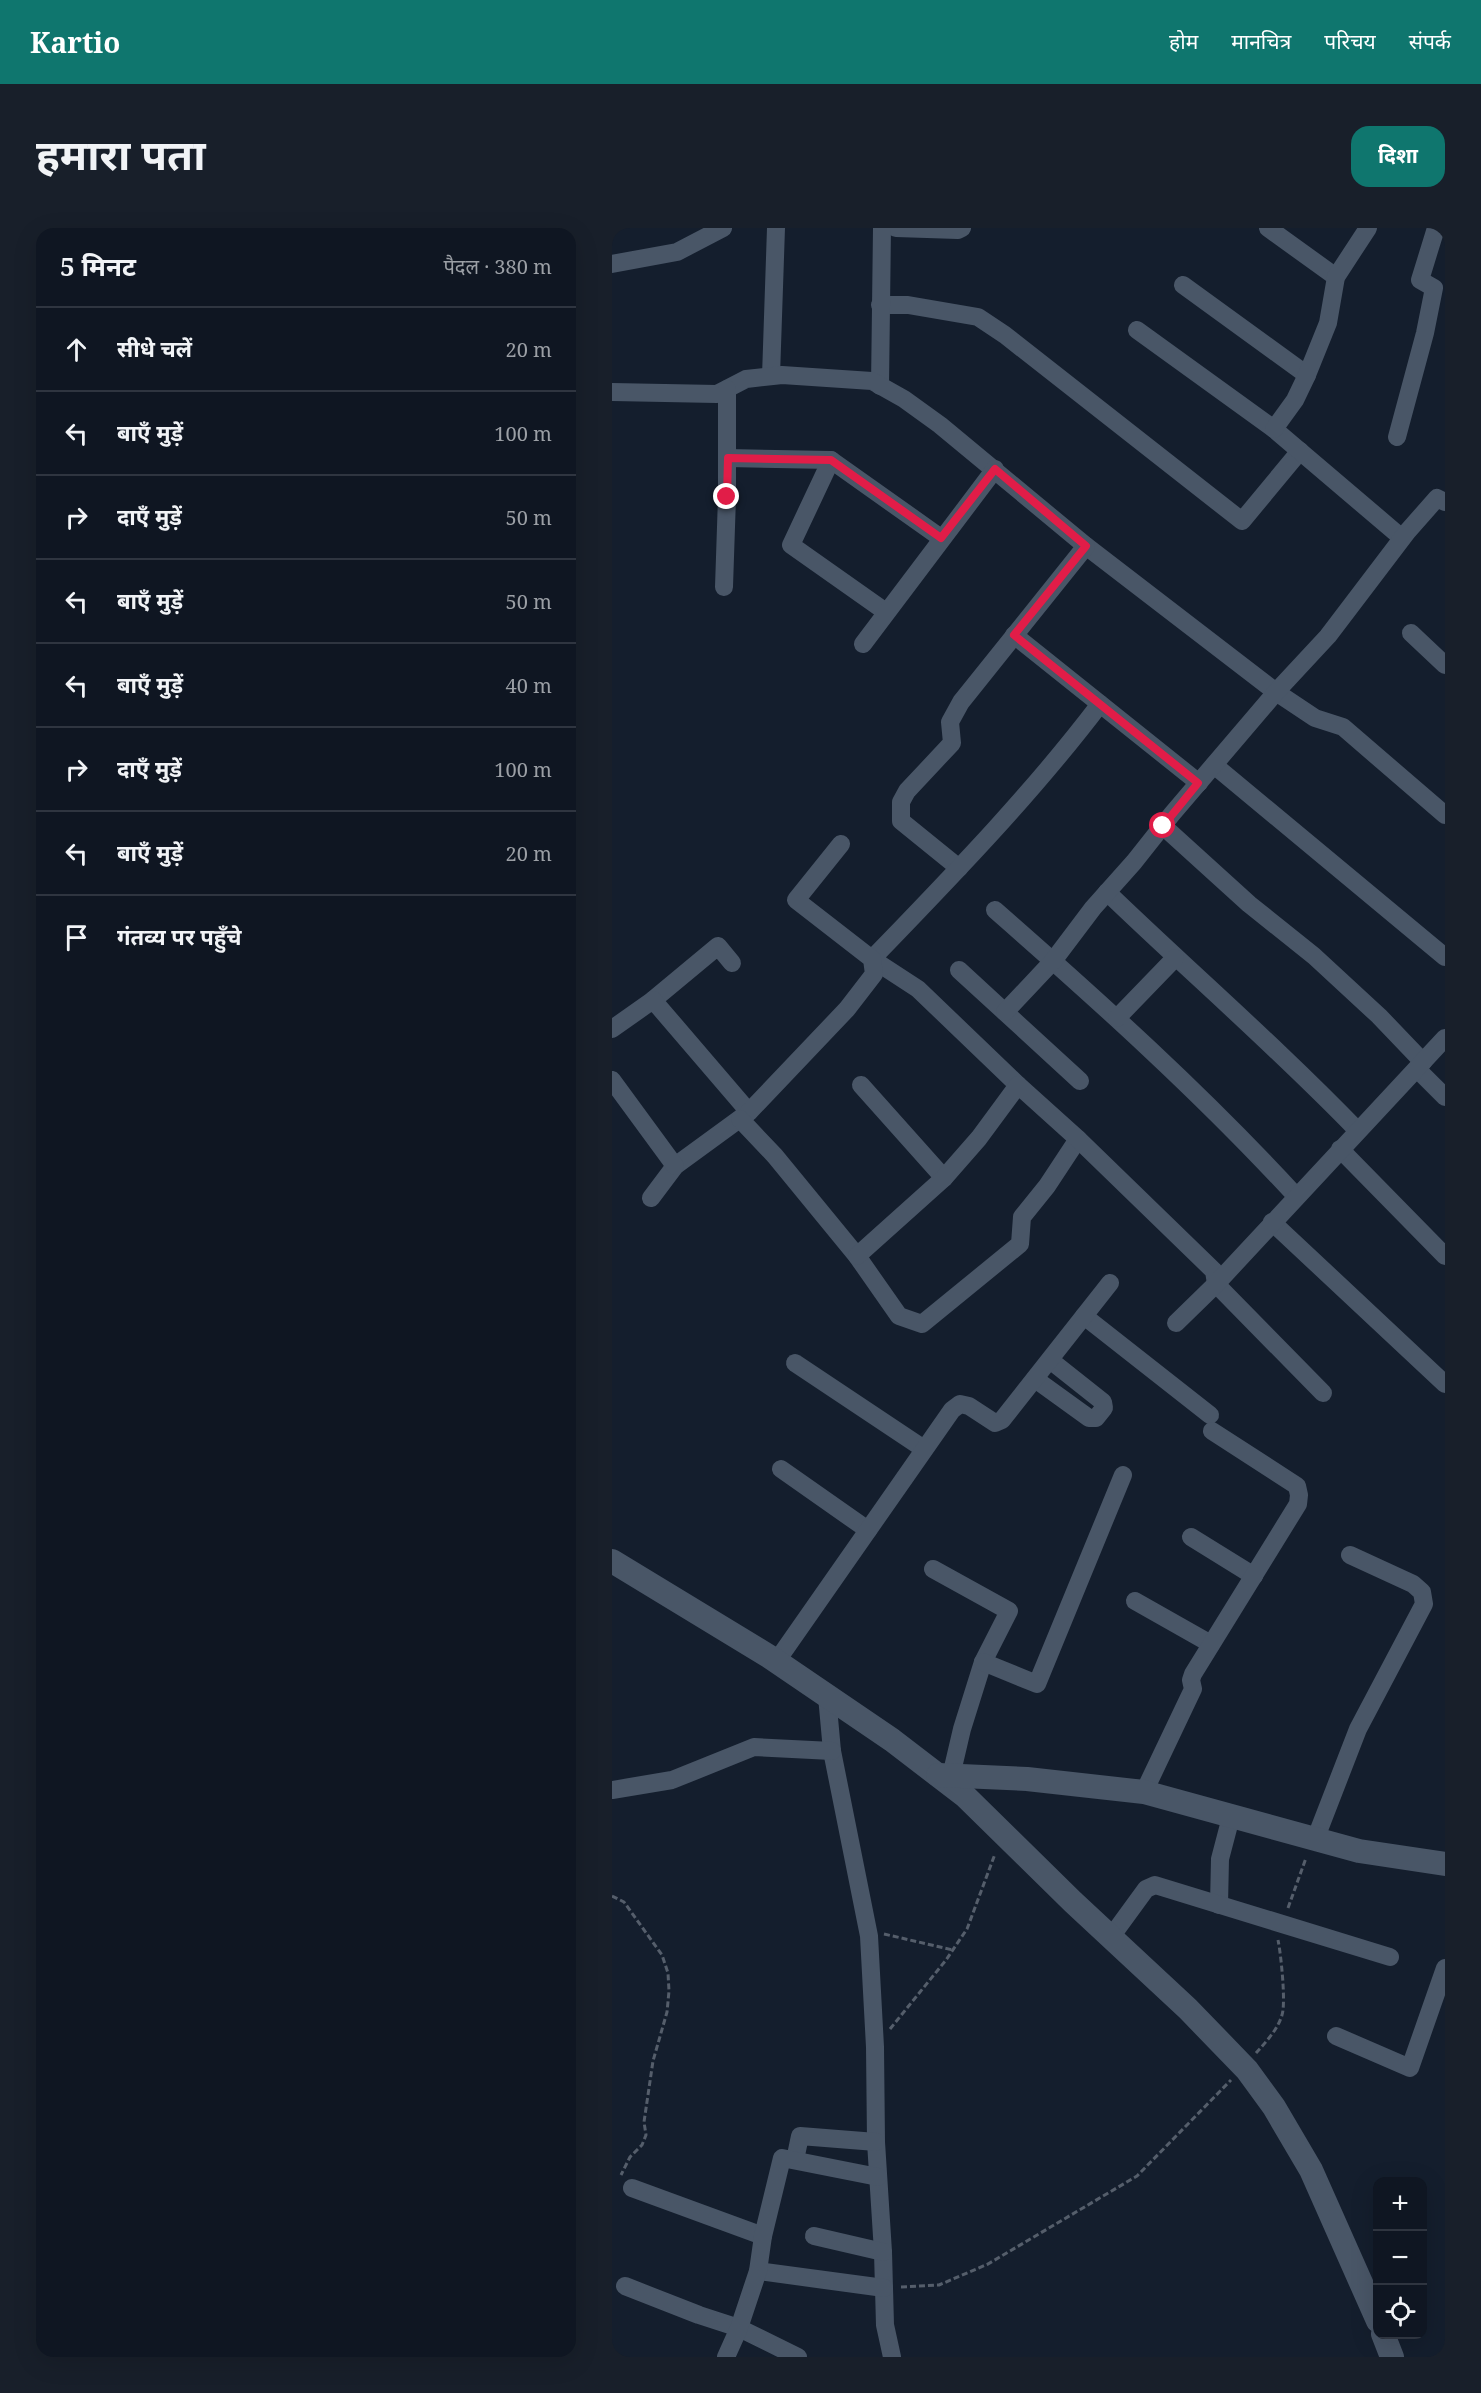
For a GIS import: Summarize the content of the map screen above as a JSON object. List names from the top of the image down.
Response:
{
  "page": {
    "header": "Kartio",
    "nav": [
      "होम",
      "मानचित्र",
      "परिचय",
      "संपर्क"
    ],
    "title": "हमारा पता",
    "buttons": "दिशा",
    "heading": ["5 मिनट", "पैदल · 380 m"],
    "list": [
      ["सीधे चलें", "20 m"],
      ["बाएँ मुड़ें", "100 m"],
      ["दाएँ मुड़ें", "50 m"],
      ["बाएँ मुड़ें", "50 m"],
      ["बाएँ मुड़ें", "40 m"],
      ["दाएँ मुड़ें", "100 m"],
      ["बाएँ मुड़ें", "20 m"],
      "गंतव्य पर पहुँचे"
    ],
    "map_buttons": ["+", "−"]
  }
}
